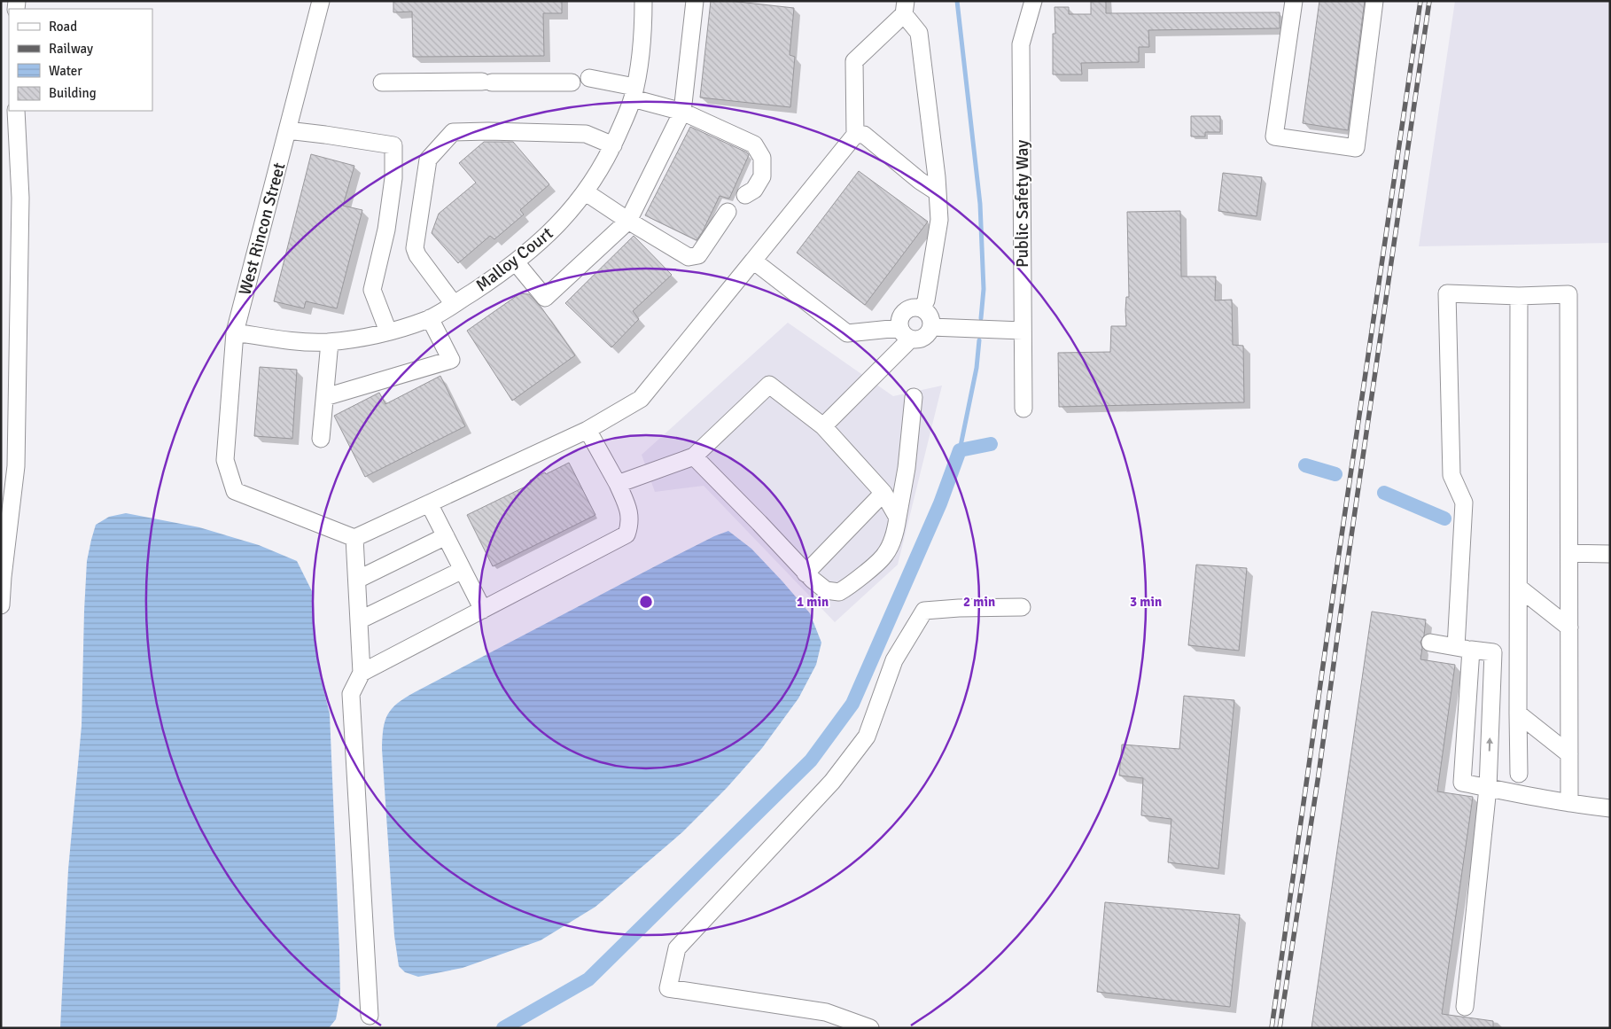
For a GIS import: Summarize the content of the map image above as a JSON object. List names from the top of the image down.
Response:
{
  "streets": {
    "street": ["Public Safety Way", "West Rincon Street", "Malloy Court"]
  },
  "crossings": [
    ["West Rincon Street", "Malloy Court"]
  ],
  "legend": [
    "Road",
    "Railway",
    "Water",
    "Building"
  ],
  "rings": ["1 min", "2 min", "3 min"]
}
